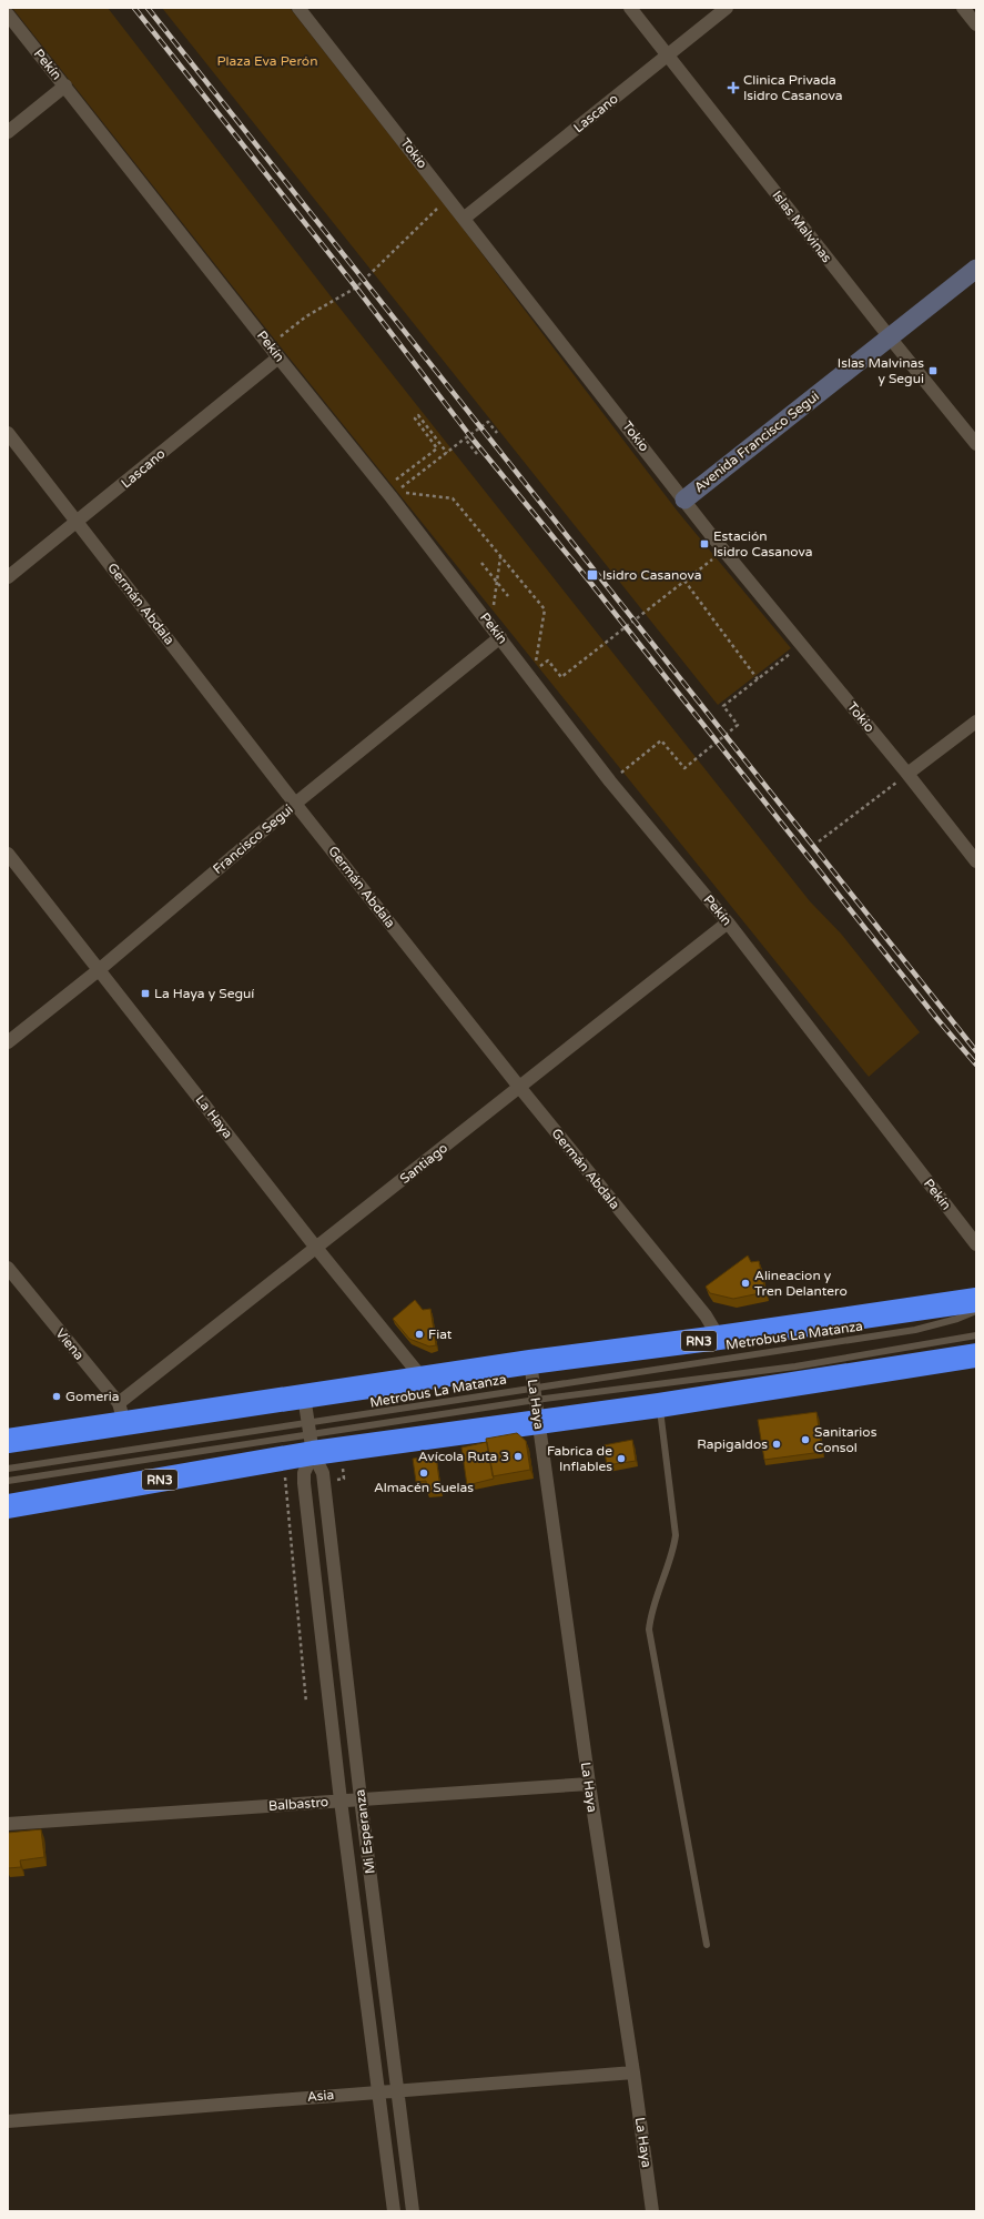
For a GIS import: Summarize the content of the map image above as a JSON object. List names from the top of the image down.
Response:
{
  "streets": {
    "highway": ["RN3"],
    "street": [
      "Pekín",
      "Lascano",
      "Tokio",
      "Islas Malvinas",
      "Avenida Francisco Segui",
      "Germán Abdala",
      "Francisco Segui",
      "La Haya",
      "Santiago",
      "Viena",
      "Balbastro",
      "Mi Esperanza",
      "Asia"
    ],
    "lane": ["Metrobus La Matanza"]
  },
  "crossings": [
    ["Pekín", "Lascano"],
    ["Pekín", "Francisco Segui"],
    ["Pekín", "Santiago"],
    ["Lascano", "Tokio"],
    ["Lascano", "Islas Malvinas"],
    ["Lascano", "Germán Abdala"],
    ["Tokio", "Avenida Francisco Segui"],
    ["Islas Malvinas", "Avenida Francisco Segui"],
    ["Germán Abdala", "Francisco Segui"],
    ["Germán Abdala", "Santiago"],
    ["Germán Abdala", "RN3"],
    ["Francisco Segui", "La Haya"],
    ["La Haya", "Santiago"],
    ["La Haya", "Metrobus La Matanza"],
    ["La Haya", "RN3"],
    ["La Haya", "Balbastro"],
    ["La Haya", "Asia"],
    ["Santiago", "RN3"],
    ["Santiago", "Viena"],
    ["Metrobus La Matanza", "RN3"],
    ["Metrobus La Matanza", "Mi Esperanza"],
    ["RN3", "Viena"],
    ["RN3", "Mi Esperanza"],
    ["Balbastro", "Mi Esperanza"],
    ["Mi Esperanza", "Asia"]
  ],
  "parks": ["Plaza Eva Perón"],
  "places": {
    "health": ["Clinica Privada Isidro Casanova"],
    "transit": [
      "Islas Malvinas y Segui",
      "Estación Isidro Casanova",
      "Isidro Casanova",
      "La Haya y Seguí"
    ],
    "other": [
      "Alineacion y Tren Delantero",
      "Fiat",
      "Gomeria",
      "Sanitarios Consol",
      "Rapigaldos",
      "Avícola Ruta 3",
      "Fabrica de Inflables",
      "Almacén Suelas"
    ]
  }
}
